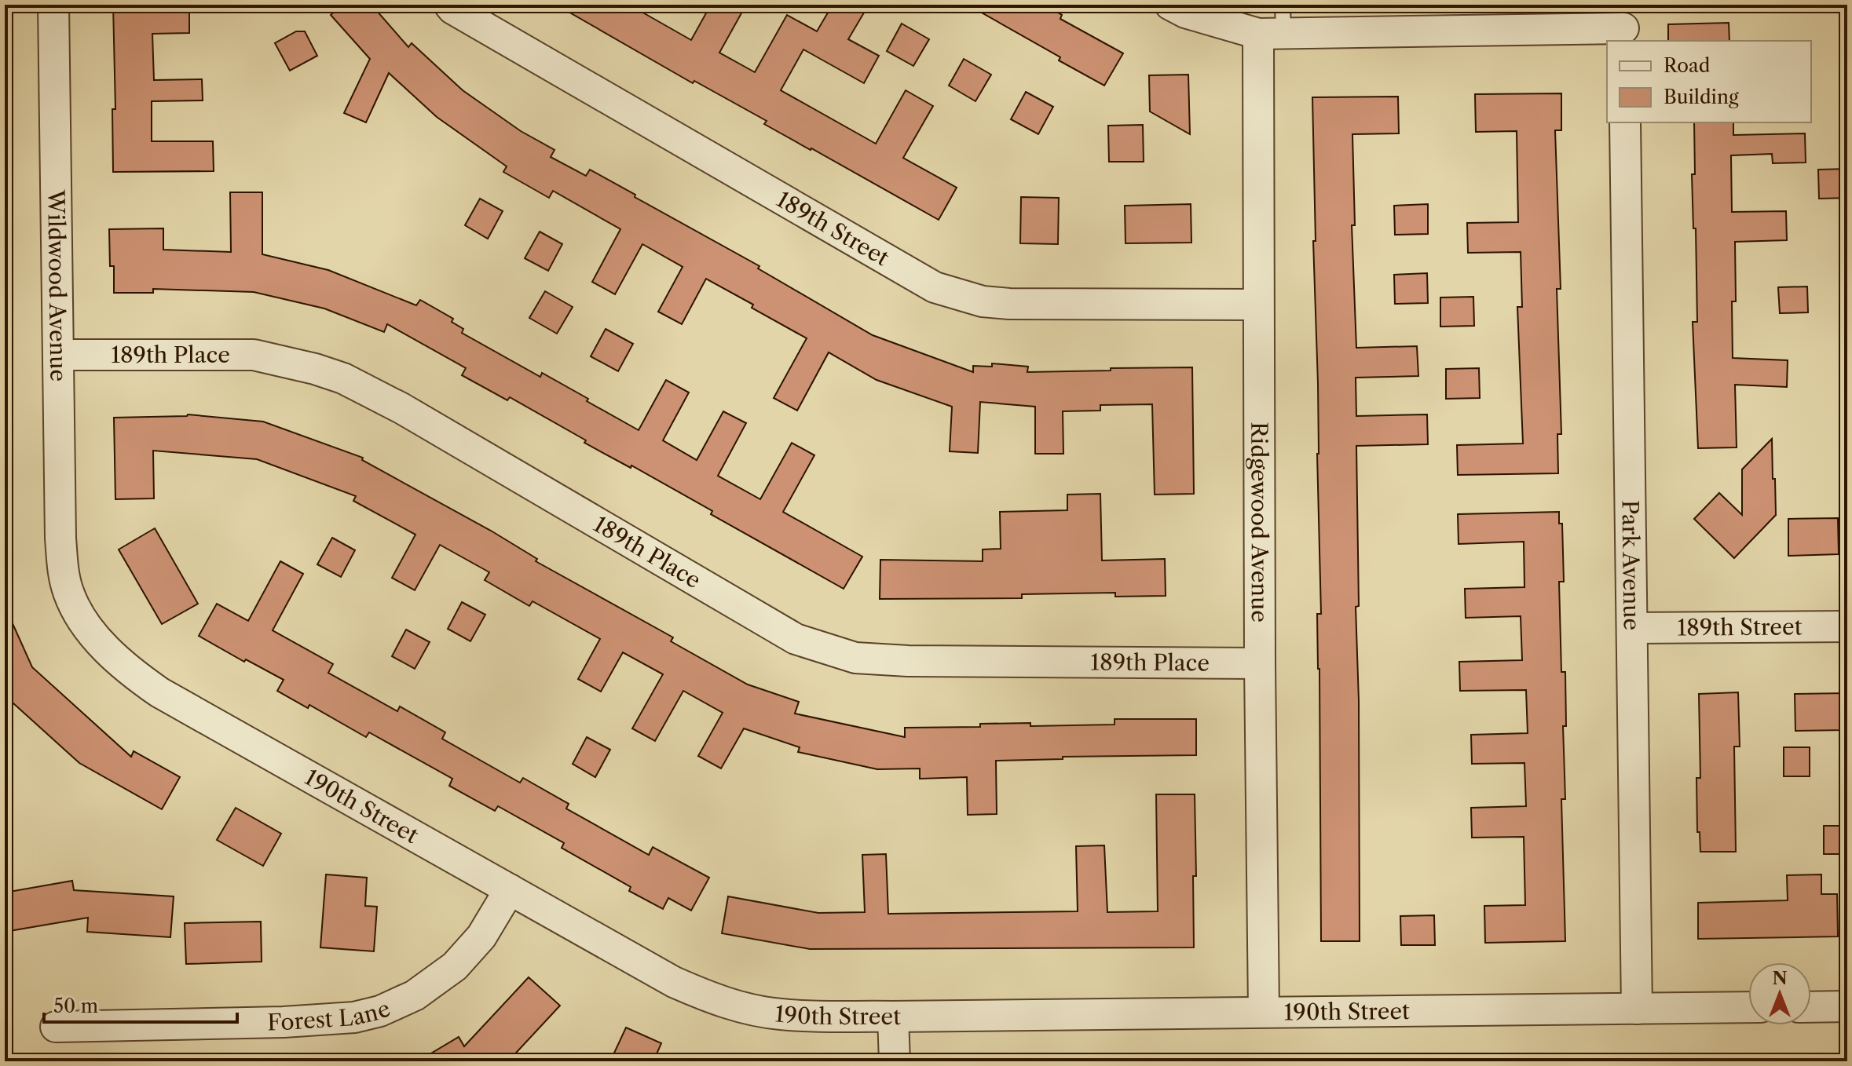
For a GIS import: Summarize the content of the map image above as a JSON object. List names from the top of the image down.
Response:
{
  "streets": {
    "street": [
      "189th Street",
      "Wildwood Avenue",
      "189th Place",
      "Ridgewood Avenue",
      "Park Avenue",
      "190th Street",
      "Forest Lane"
    ]
  },
  "crossings": [
    ["189th Street", "Ridgewood Avenue"],
    ["189th Street", "Park Avenue"],
    ["Wildwood Avenue", "189th Place"],
    ["Wildwood Avenue", "190th Street"],
    ["189th Place", "Ridgewood Avenue"],
    ["Ridgewood Avenue", "190th Street"],
    ["Park Avenue", "190th Street"],
    ["190th Street", "Forest Lane"]
  ],
  "legend": ["Road", "Building"],
  "scale_bar": "50 m",
  "north": "top"
}
